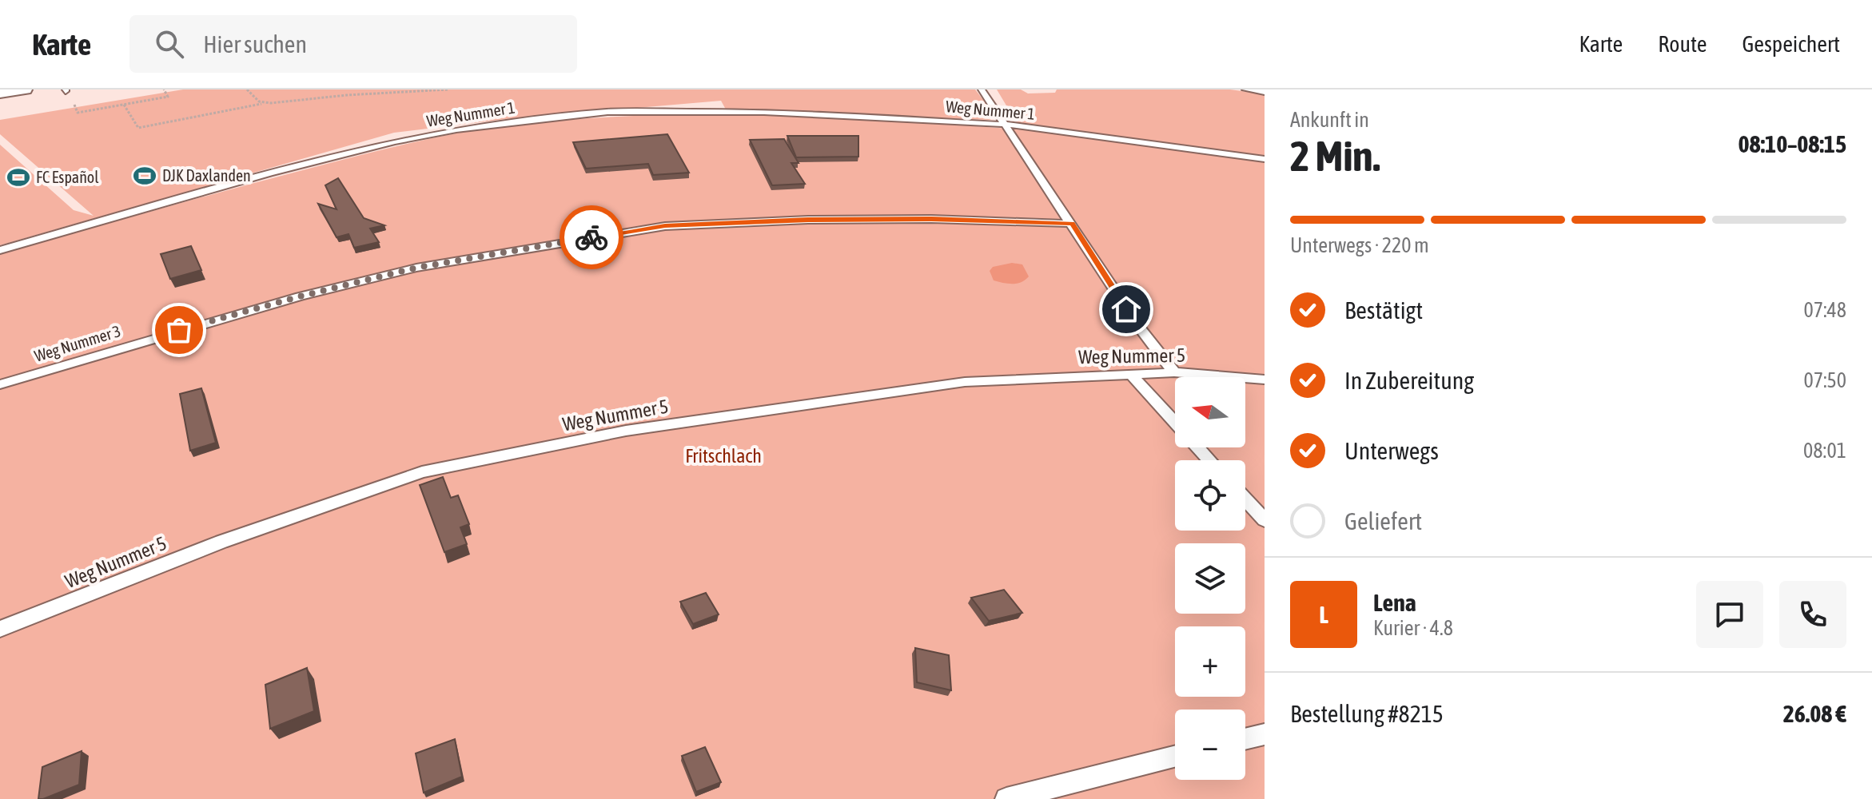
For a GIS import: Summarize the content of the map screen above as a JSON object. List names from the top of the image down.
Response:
{
  "streets": {
    "lane": ["Weg Nummer 1", "Weg Nummer 3", "Weg Nummer 5"]
  },
  "parks": ["Fritschlach"],
  "places": {
    "sports": ["DJK Daxlanden", "FC Español"]
  },
  "north": "left",
  "page": {
    "header": "Karte",
    "search": "Hier suchen",
    "nav": ["Karte", "Route", "Gespeichert"],
    "heading": ["2 Min.", "Ankunft in", "08:10–08:15"],
    "panel": [
      "Lena",
      "Kurier · 4.8",
      "Bestellung #8215",
      "26.08 €"
    ],
    "bar": "Unterwegs · 220 m",
    "list": [
      ["Bestätigt", "07:48"],
      ["In Zubereitung", "07:50"],
      ["Unterwegs", "08:01"],
      "Geliefert"
    ],
    "map_buttons": ["+", "−"],
    "round": "L"
  }
}
